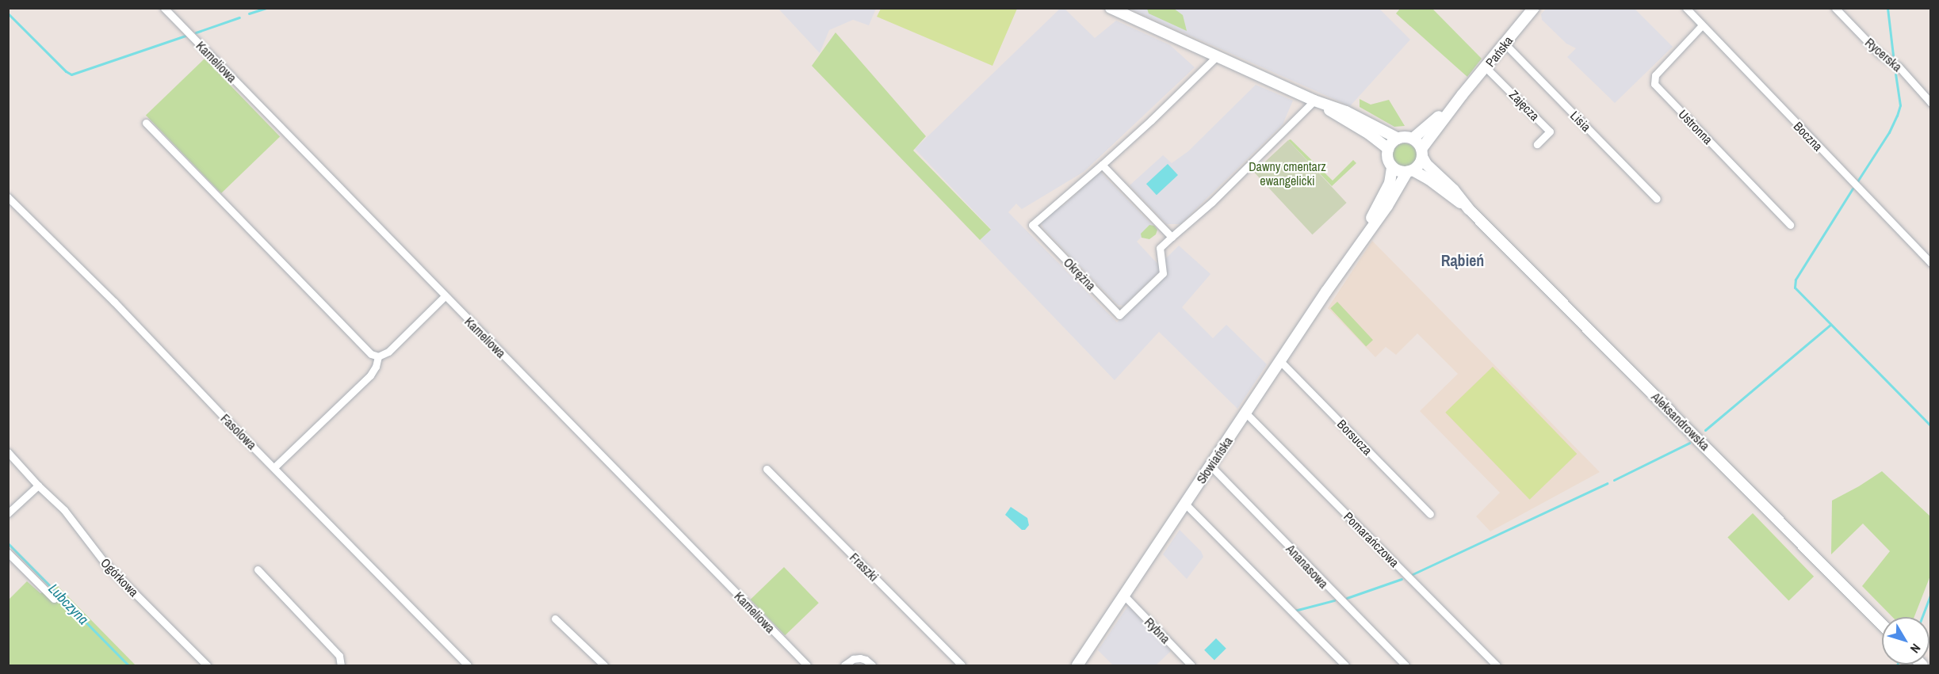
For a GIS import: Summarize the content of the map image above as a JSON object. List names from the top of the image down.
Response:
{
  "streets": {
    "main road": ["Pańska", "Aleksandrowska", "Słowiańska"],
    "street": [
      "Rycerska",
      "Kameliowa",
      "Zajęcza",
      "Lisia",
      "Ustronna",
      "Boczna",
      "Okrężna",
      "Fasolowa",
      "Borsucza",
      "Pomarańczowa",
      "Ananasowa",
      "Fraszki",
      "Ogórkowa",
      "Rybna"
    ]
  },
  "crossings": [
    ["Pańska", "Zajęcza"],
    ["Pańska", "Lisia"],
    ["Pańska", "Aleksandrowska"],
    ["Pańska", "Słowiańska"],
    ["Ustronna", "Boczna"],
    ["Aleksandrowska", "Słowiańska"],
    ["Borsucza", "Słowiańska"],
    ["Słowiańska", "Pomarańczowa"],
    ["Słowiańska", "Ananasowa"],
    ["Słowiańska", "Rybna"]
  ],
  "districts": ["Rąbień"],
  "water": ["Lubczyna"],
  "parks": ["Dawny cmentarz ewangelicki"],
  "north": "bottom right"
}
